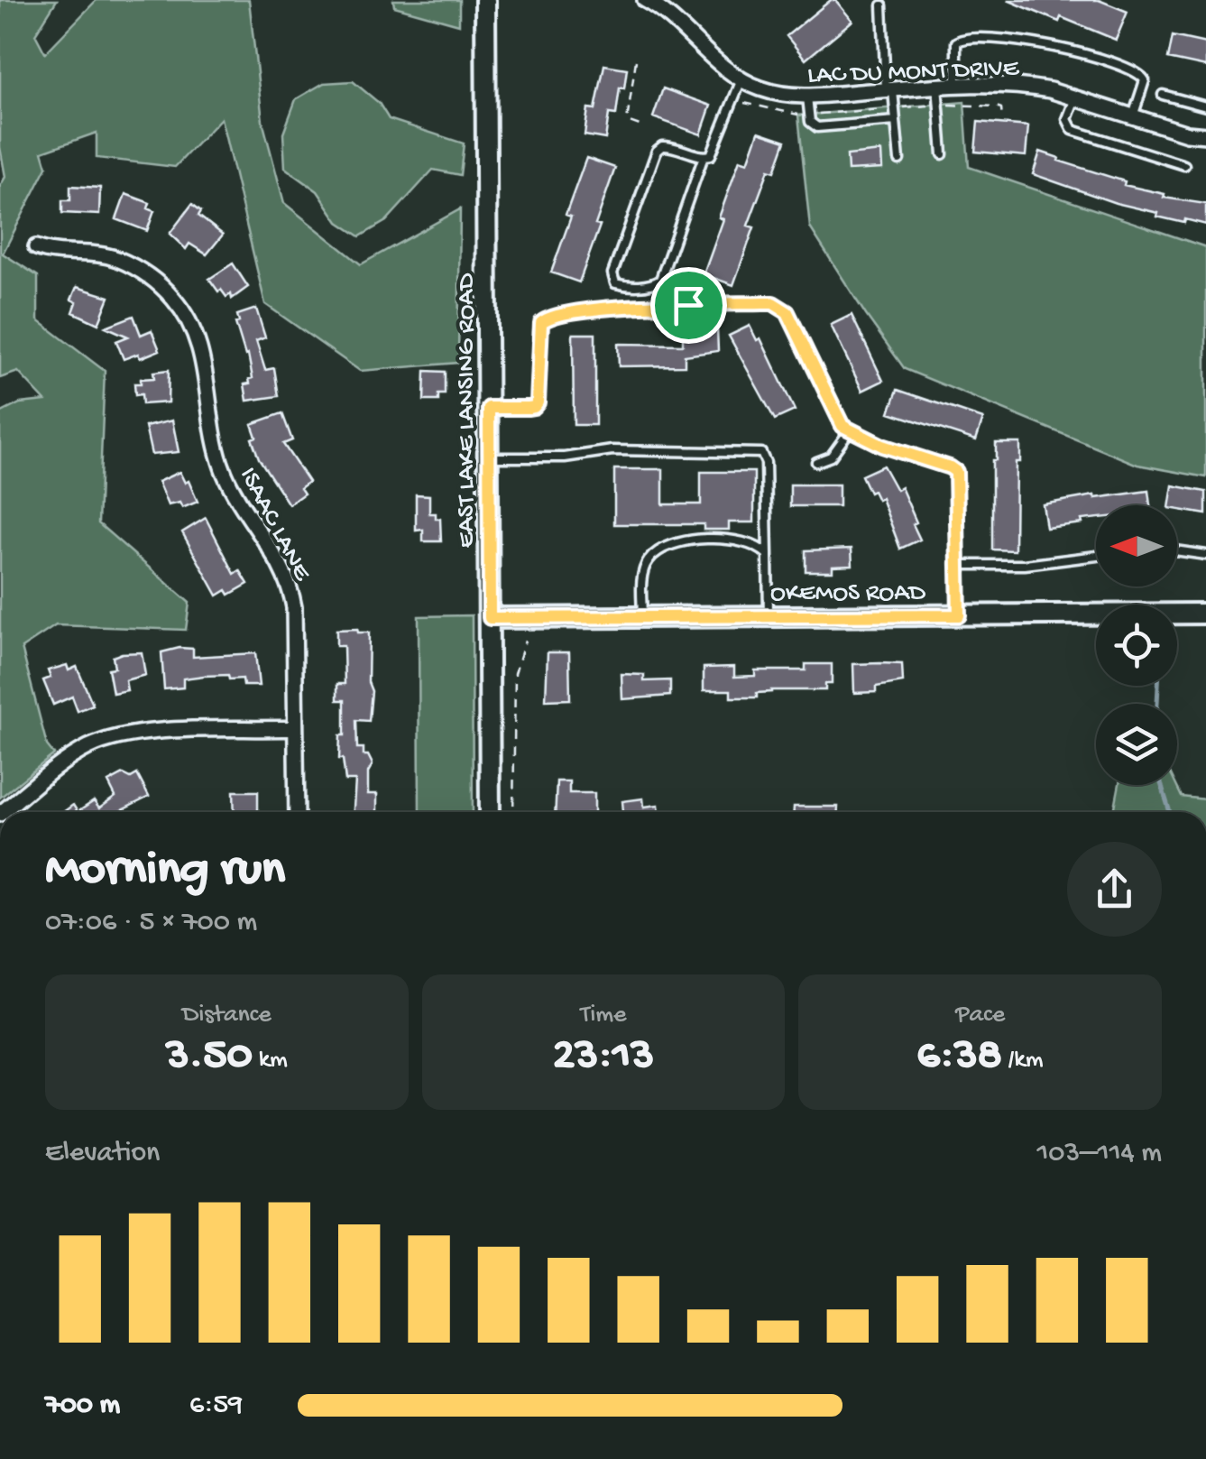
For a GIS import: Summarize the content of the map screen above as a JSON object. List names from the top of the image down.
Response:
{
  "streets": {
    "street": [
      "LAC DU MONT DRIVE",
      "EAST LAKE LANSING ROAD",
      "ISAAC LANE",
      "OKEMOS ROAD"
    ]
  },
  "crossings": [
    ["EAST LAKE LANSING ROAD", "OKEMOS ROAD"]
  ],
  "north": "left",
  "page": {
    "heading": ["Morning run", "07:06 · 5 × 700 m"],
    "stats": [
      ["Distance", "3.50 km"],
      ["Time", "23:13"],
      ["Pace", "6:38 /km"]
    ],
    "chart": ["Elevation", "103–114 m"],
    "list": [
      {
        "name": "700 m",
        "note": "6:59"
      }
    ]
  }
}
